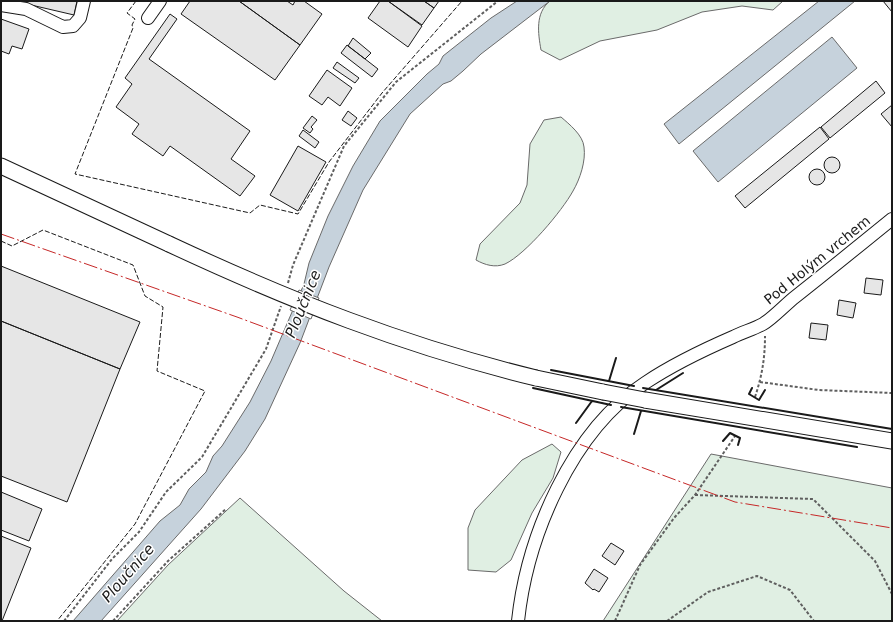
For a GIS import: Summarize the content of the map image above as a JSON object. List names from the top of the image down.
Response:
{
  "streets": {
    "street": ["Pod Holým vrchem"]
  },
  "water": ["Ploučnice"]
}
